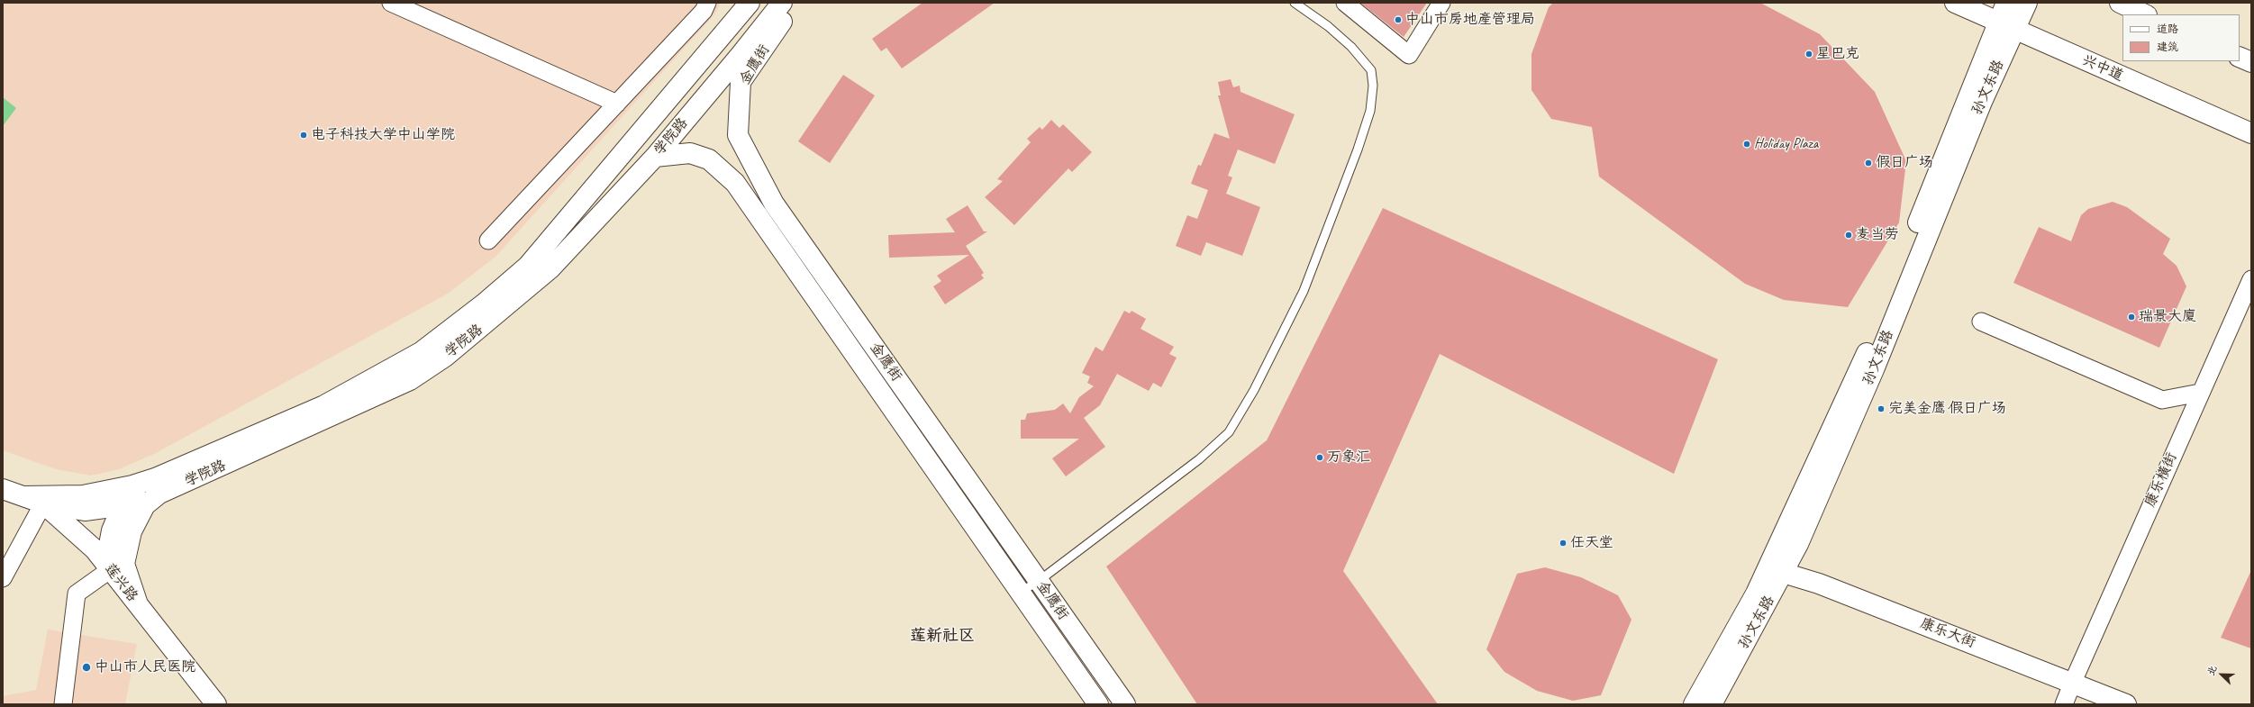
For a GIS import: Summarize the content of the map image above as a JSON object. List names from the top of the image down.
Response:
{
  "streets": {
    "main road": [
      "金鹰街",
      "兴中道",
      "孙文东路",
      "学院路",
      "莲兴路",
      "康乐大街"
    ],
    "street": ["康乐横街"]
  },
  "crossings": [
    ["金鹰街", "学院路"],
    ["兴中道", "孙文东路"],
    ["孙文东路", "康乐大街"],
    ["学院路", "莲兴路"],
    ["康乐横街", "康乐大街"]
  ],
  "districts": ["莲新社区"],
  "places": [
    "中山市房地產管理局",
    "星巴克",
    "电子科技大学中山学院",
    "Holiday Plaza",
    "假日广场",
    "麦当劳",
    "瑞景大廈",
    "完美金鹰·假日广场",
    "万象汇",
    "任天堂",
    "中山市人民医院"
  ],
  "legend": ["道路", "建筑"],
  "north": "top left"
}
